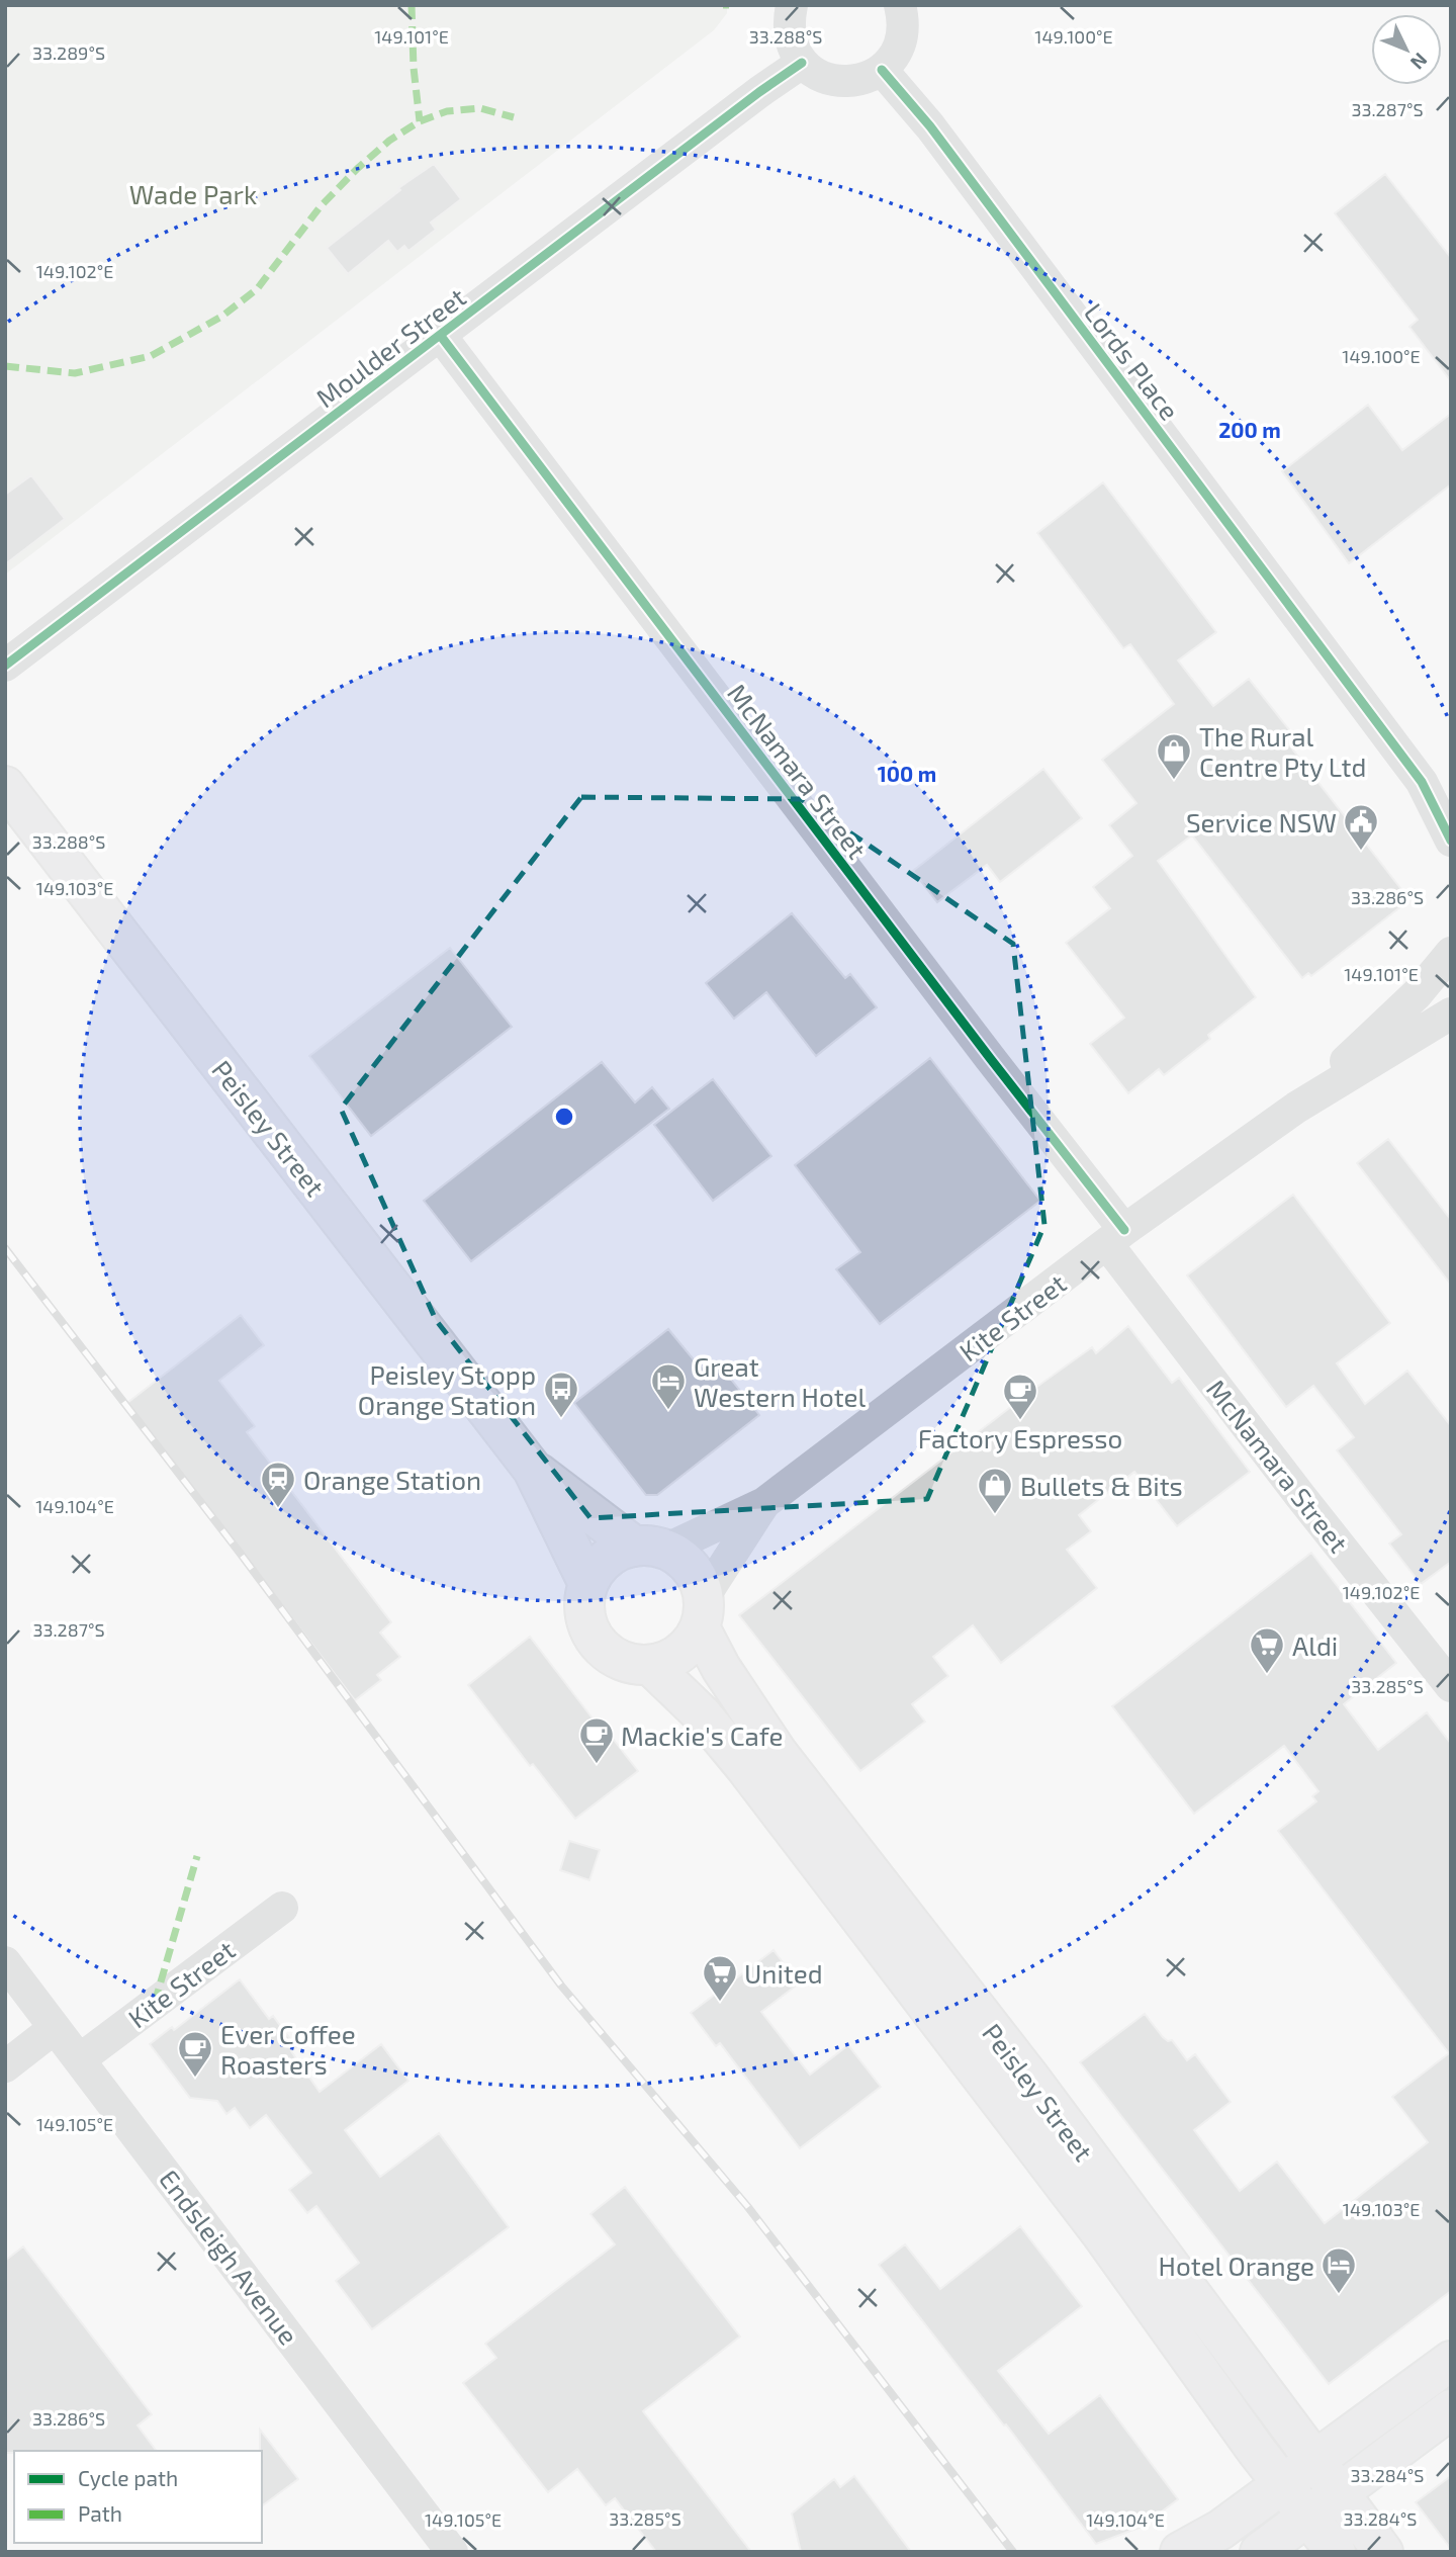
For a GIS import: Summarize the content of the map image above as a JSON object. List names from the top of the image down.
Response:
{
  "streets": {
    "main road": ["Peisley Street"],
    "street": [
      "Moulder Street",
      "Lords Place",
      "McNamara Street",
      "Kite Street",
      "Endsleigh Avenue"
    ]
  },
  "crossings": [
    ["Moulder Street", "McNamara Street"],
    ["McNamara Street", "Kite Street"],
    ["Peisley Street", "Kite Street"],
    ["Kite Street", "Endsleigh Avenue"]
  ],
  "parks": ["Wade Park"],
  "places": {
    "shop": ["The Rural Centre Pty Ltd", "Bullets & Bits"],
    "public building": ["Service NSW"],
    "hotel": ["Great Western Hotel", "Hotel Orange"],
    "bus stop": ["Peisley St opp Orange Station"],
    "cafe": ["Factory Espresso", "Mackie's Cafe", "Ever Coffee Roasters"],
    "station": ["Orange Station"],
    "supermarket": ["Aldi", "United"]
  },
  "legend": ["Cycle path", "Path"],
  "north": "bottom right",
  "coordinates": [
    "149.101°E",
    "149.100°E",
    "33.288°S",
    "33.289°S",
    "33.287°S",
    "149.102°E",
    "149.103°E",
    "33.286°S",
    "149.104°E",
    "33.285°S",
    "149.105°E",
    "33.284°S"
  ],
  "rings": ["200 m", "100 m"]
}
